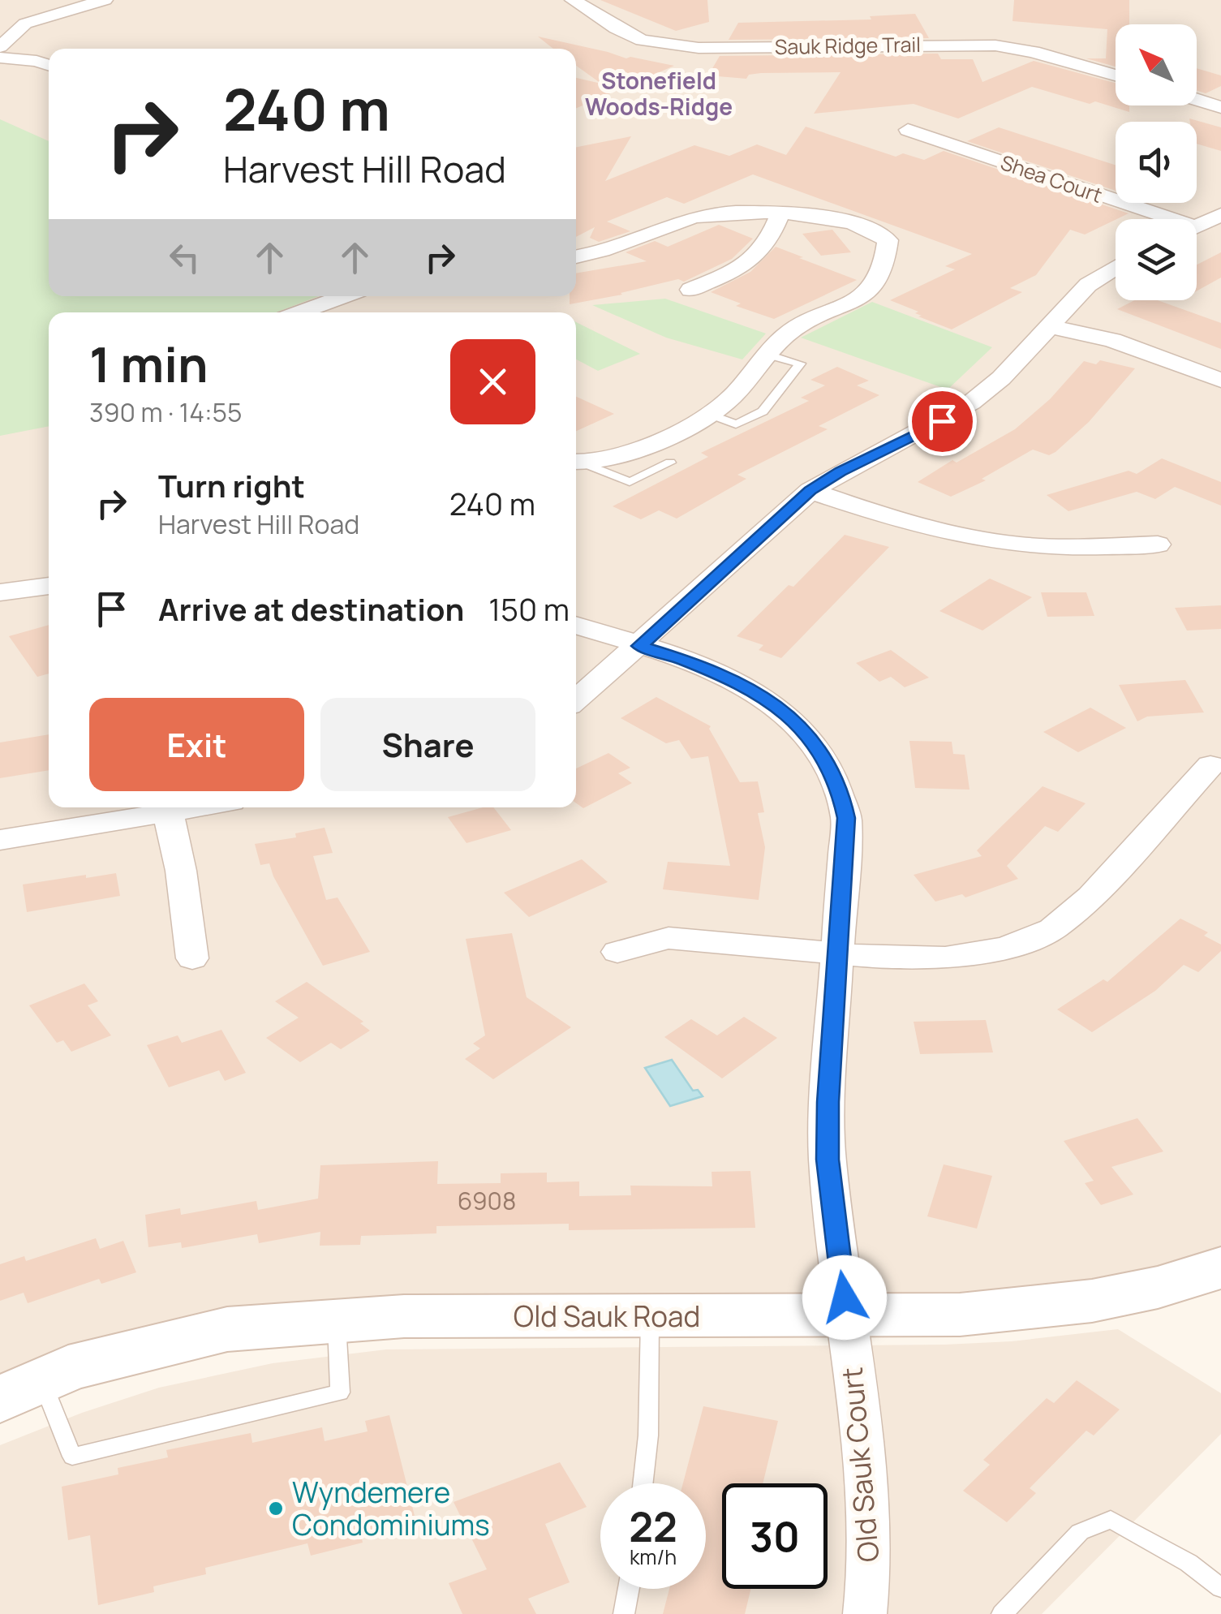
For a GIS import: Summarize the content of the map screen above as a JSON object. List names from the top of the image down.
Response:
{
  "streets": {
    "street": [
      "Sauk Ridge Trail",
      "Shea Court",
      "Old Sauk Road",
      "Old Sauk Court"
    ]
  },
  "crossings": [
    ["Old Sauk Road", "Old Sauk Court"]
  ],
  "districts": ["Stonefield Woods-Ridge"],
  "places": ["Wyndemere Condominiums"],
  "house_numbers": ["6908"],
  "north": "top left",
  "page": {
    "turn": ["240 m", "Harvest Hill Road"],
    "heading": ["1 min", "390 m · 14:55"],
    "list": [
      {
        "name": "Turn right",
        "note": "Harvest Hill Road",
        "value": "240 m"
      },
      {
        "name": "Arrive at destination",
        "value": "150 m"
      }
    ],
    "buttons": ["Exit", "Share"],
    "speed": "22 km/h",
    "limit": "30"
  }
}
